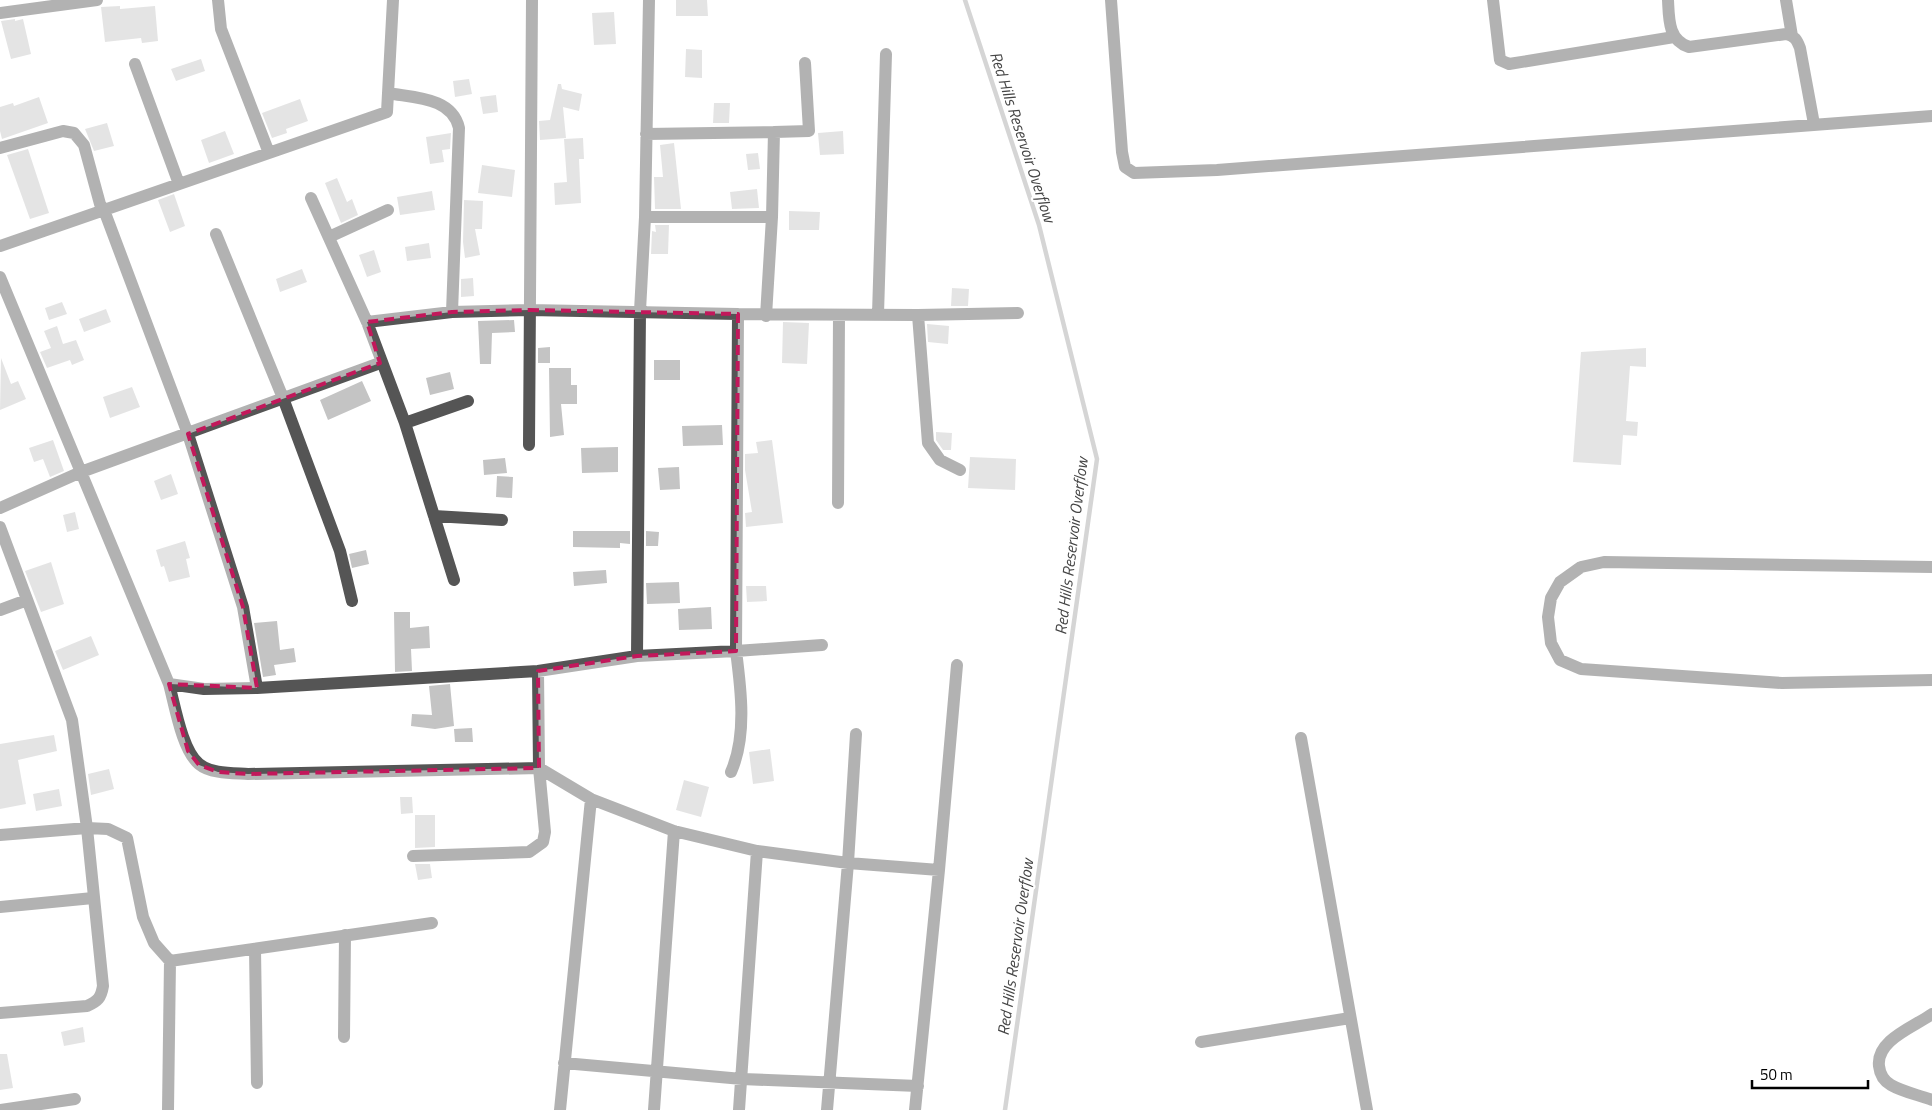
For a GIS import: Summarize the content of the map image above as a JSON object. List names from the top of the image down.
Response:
{
  "water": ["Red Hills Reservoir Overflow"],
  "scale_bar": "50 m"
}
